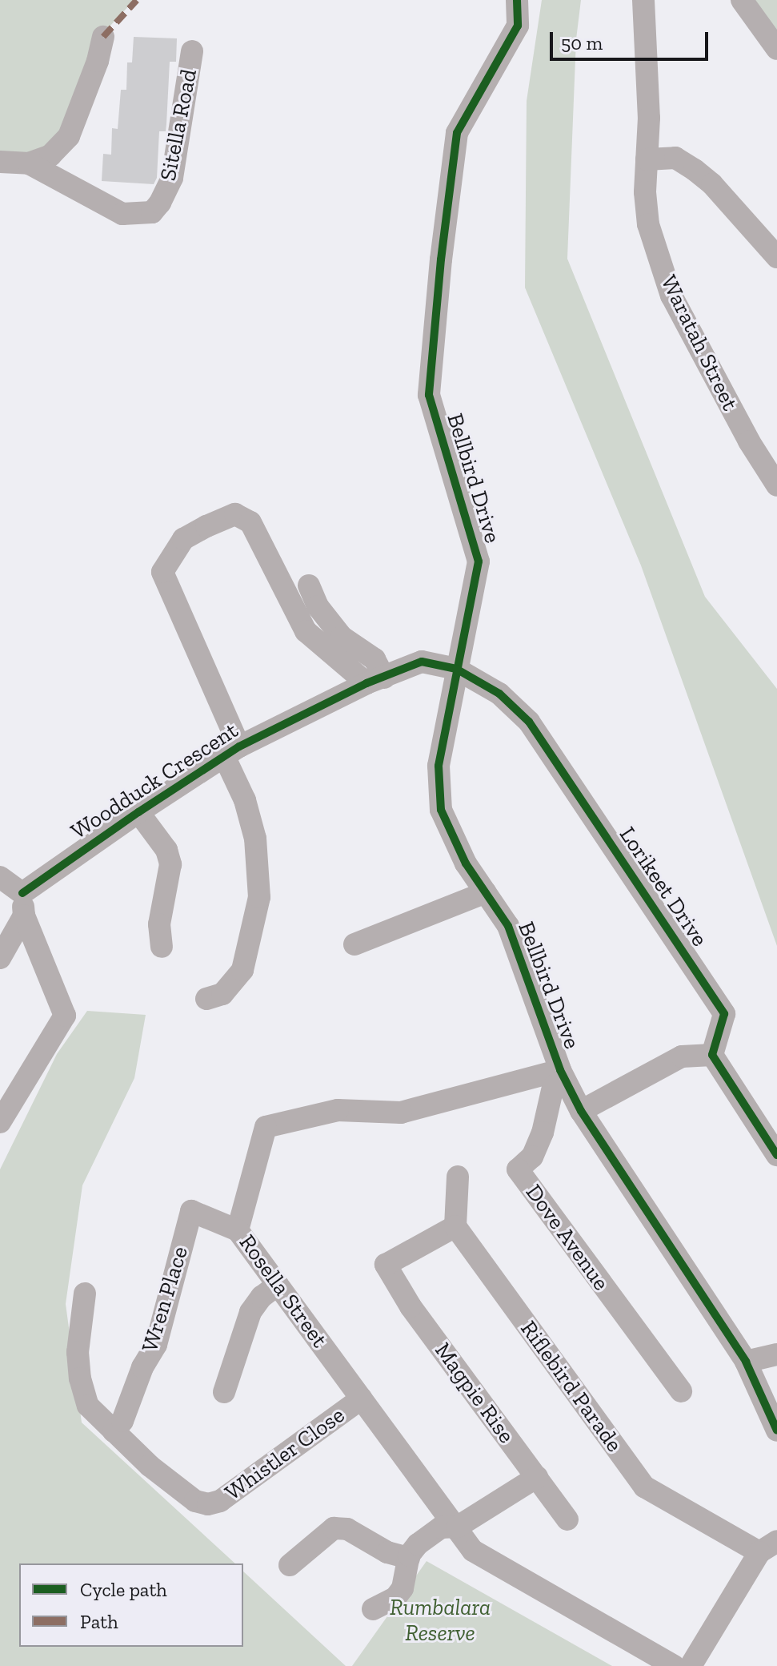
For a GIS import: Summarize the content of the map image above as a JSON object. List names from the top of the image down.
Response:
{
  "streets": {
    "street": [
      "Sitella Road",
      "Waratah Street",
      "Bellbird Drive",
      "Woodduck Crescent",
      "Lorikeet Drive",
      "Dove Avenue",
      "Rosella Street",
      "Wren Place",
      "Riflebird Parade",
      "Magpie Rise",
      "Whistler Close"
    ]
  },
  "crossings": [
    ["Bellbird Drive", "Woodduck Crescent"],
    ["Bellbird Drive", "Lorikeet Drive"],
    ["Bellbird Drive", "Dove Avenue"],
    ["Bellbird Drive", "Rosella Street"],
    ["Woodduck Crescent", "Lorikeet Drive"],
    ["Dove Avenue", "Rosella Street"],
    ["Rosella Street", "Wren Place"],
    ["Rosella Street", "Whistler Close"],
    ["Wren Place", "Whistler Close"],
    ["Riflebird Parade", "Magpie Rise"]
  ],
  "parks": ["Rumbalara Reserve"],
  "legend": ["Cycle path", "Path"],
  "scale_bar": "50 m"
}
